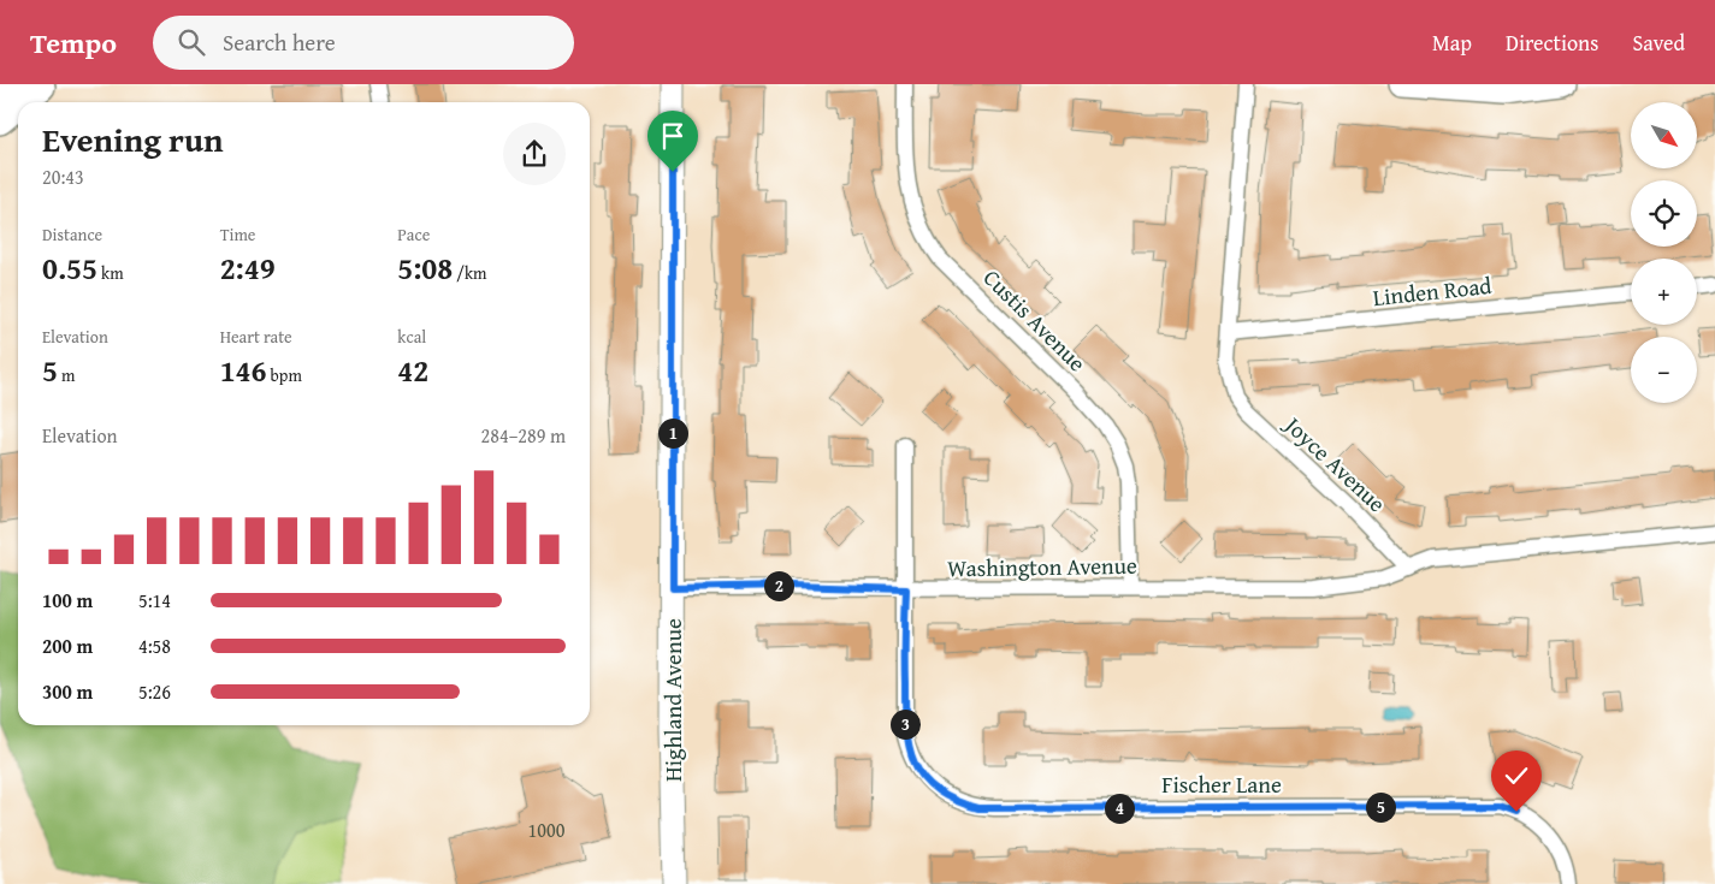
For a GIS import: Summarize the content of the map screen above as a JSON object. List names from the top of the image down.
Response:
{
  "streets": {
    "street": [
      "Linden Road",
      "Custis Avenue",
      "Joyce Avenue",
      "Washington Avenue",
      "Highland Avenue",
      "Fischer Lane"
    ]
  },
  "crossings": [
    ["Linden Road", "Joyce Avenue"],
    ["Custis Avenue", "Washington Avenue"],
    ["Joyce Avenue", "Washington Avenue"],
    ["Washington Avenue", "Highland Avenue"],
    ["Washington Avenue", "Fischer Lane"]
  ],
  "house_numbers": ["1000"],
  "north": "bottom right",
  "page": {
    "header": "Tempo",
    "search": "Search here",
    "nav": ["Map", "Directions", "Saved"],
    "map_buttons": ["+", "−"],
    "heading": ["Evening run", "20:43"],
    "stats": [
      ["Distance", "0.55 km"],
      ["Time", "2:49"],
      ["Pace", "5:08 /km"],
      ["Elevation", "5 m"],
      ["Heart rate", "146 bpm"],
      ["kcal", "42"]
    ],
    "chart": ["Elevation", "284–289 m"],
    "pins": [
      "1",
      "2",
      "3",
      "5",
      "4"
    ],
    "list": [
      {
        "name": "100 m",
        "note": "5:14"
      },
      {
        "name": "200 m",
        "note": "4:58"
      },
      {
        "name": "300 m",
        "note": "5:26"
      }
    ]
  }
}
